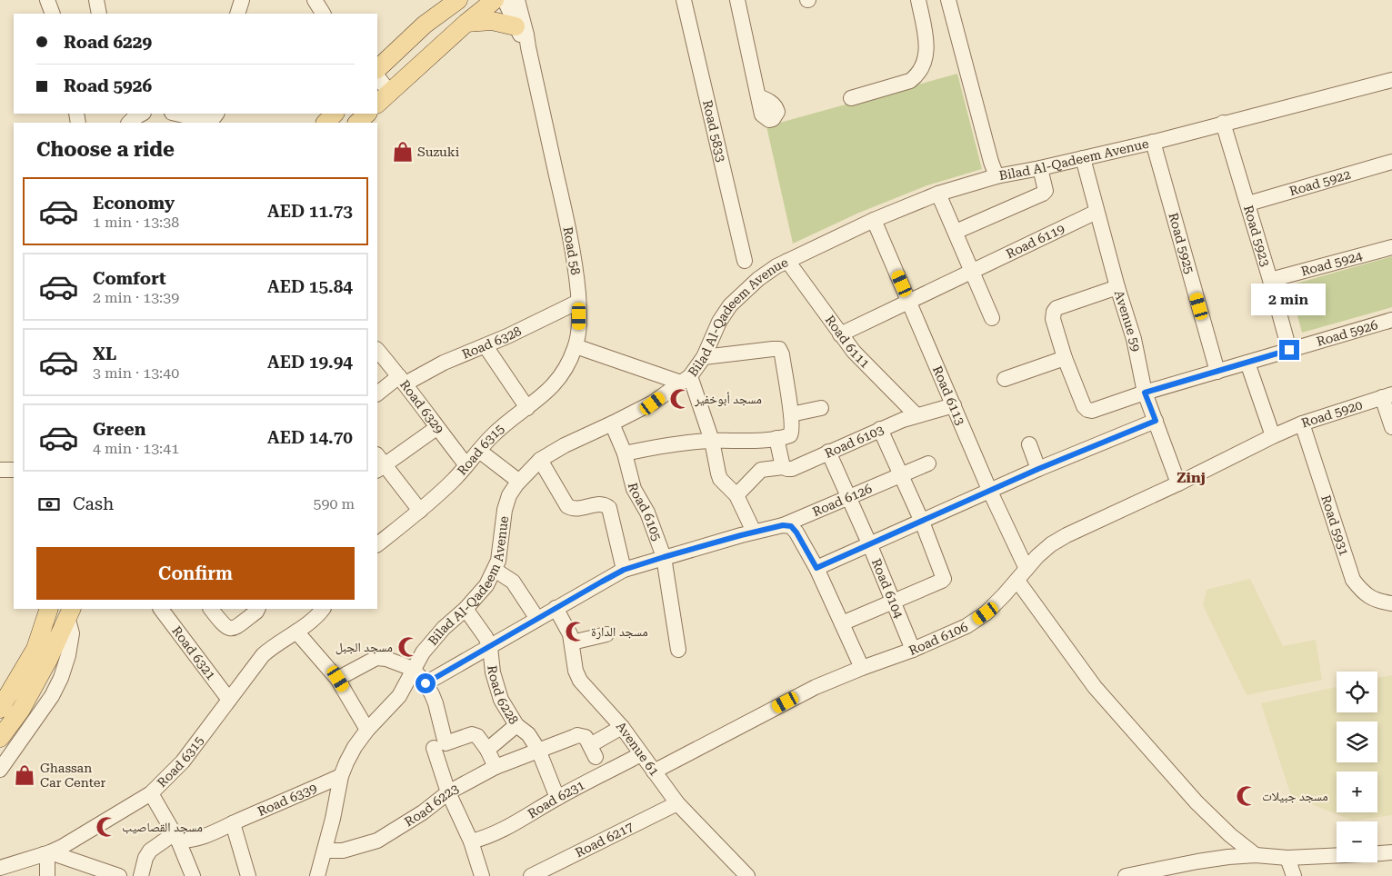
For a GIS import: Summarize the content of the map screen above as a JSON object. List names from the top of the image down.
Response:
{
  "streets": {
    "street": [
      "Road 5833",
      "Bilad Al-Qadeem Avenue",
      "Road 5922",
      "Road 5923",
      "Road 6119",
      "Road 5925",
      "Road 58",
      "Road 5924",
      "Avenue 59",
      "Road 5926",
      "Road 6111",
      "Road 6328",
      "Road 6113",
      "Road 6329",
      "Road 5920",
      "Road 6103",
      "Road 6315",
      "Road 6126",
      "Road 6105",
      "Road 5931",
      "Road 6104",
      "Road 6106",
      "Road 6321",
      "Road 6228",
      "Avenue 61",
      "Road 6339",
      "Road 6231",
      "Road 6223",
      "Road 6217"
    ]
  },
  "crossings": [
    ["Bilad Al-Qadeem Avenue", "Road 5923"],
    ["Bilad Al-Qadeem Avenue", "Road 5925"],
    ["Bilad Al-Qadeem Avenue", "Avenue 59"],
    ["Bilad Al-Qadeem Avenue", "Road 6111"],
    ["Bilad Al-Qadeem Avenue", "Road 6113"],
    ["Bilad Al-Qadeem Avenue", "Road 6105"],
    ["Bilad Al-Qadeem Avenue", "Road 6228"],
    ["Bilad Al-Qadeem Avenue", "Road 6339"],
    ["Bilad Al-Qadeem Avenue", "Road 6223"],
    ["Road 5922", "Road 5923"],
    ["Road 5923", "Road 5924"],
    ["Road 5923", "Road 5926"],
    ["Road 6119", "Avenue 59"],
    ["Road 6119", "Road 6111"],
    ["Road 6119", "Road 6113"],
    ["Road 5925", "Road 5926"],
    ["Road 58", "Road 6328"],
    ["Road 58", "Road 6315"],
    ["Avenue 59", "Road 5926"],
    ["Avenue 59", "Road 6106"],
    ["Road 6111", "Road 6103"],
    ["Road 6328", "Road 6329"],
    ["Road 6113", "Road 6103"],
    ["Road 6113", "Road 6106"],
    ["Road 6329", "Road 6315"],
    ["Road 5920", "Road 5931"],
    ["Road 5920", "Road 6106"],
    ["Road 6103", "Road 6104"],
    ["Road 6315", "Road 6321"],
    ["Road 6126", "Road 6105"],
    ["Road 6126", "Road 6104"],
    ["Road 6126", "Road 6228"],
    ["Road 6126", "Avenue 61"],
    ["Road 6104", "Road 6106"],
    ["Road 6106", "Avenue 61"],
    ["Road 6228", "Road 6223"],
    ["Avenue 61", "Road 6231"],
    ["Avenue 61", "Road 6223"],
    ["Avenue 61", "Road 6217"]
  ],
  "districts": ["Zinj"],
  "places": {
    "shop": ["Suzuki", "Ghassan Car Center"],
    "mosque": [
      "مسجد أبوخفير",
      "مسجد الدارة",
      "مسجد الجبل",
      "مسجد جبيلات",
      "مسجد القصاصيب"
    ]
  },
  "page": {
    "banner": ["Road 6229", "Road 5926"],
    "heading": "Choose a ride",
    "list": [
      {
        "name": "Economy",
        "note": "1 min · 13:38",
        "value": "AED 11.73"
      },
      {
        "name": "Comfort",
        "note": "2 min · 13:39",
        "value": "AED 15.84"
      },
      {
        "name": "XL",
        "note": "3 min · 13:40",
        "value": "AED 19.94"
      },
      {
        "name": "Green",
        "note": "4 min · 13:41",
        "value": "AED 14.70"
      }
    ],
    "bubble": "2 min",
    "pay": ["Cash", "590 m"],
    "buttons": "Confirm",
    "map_buttons": ["+", "−"]
  }
}
